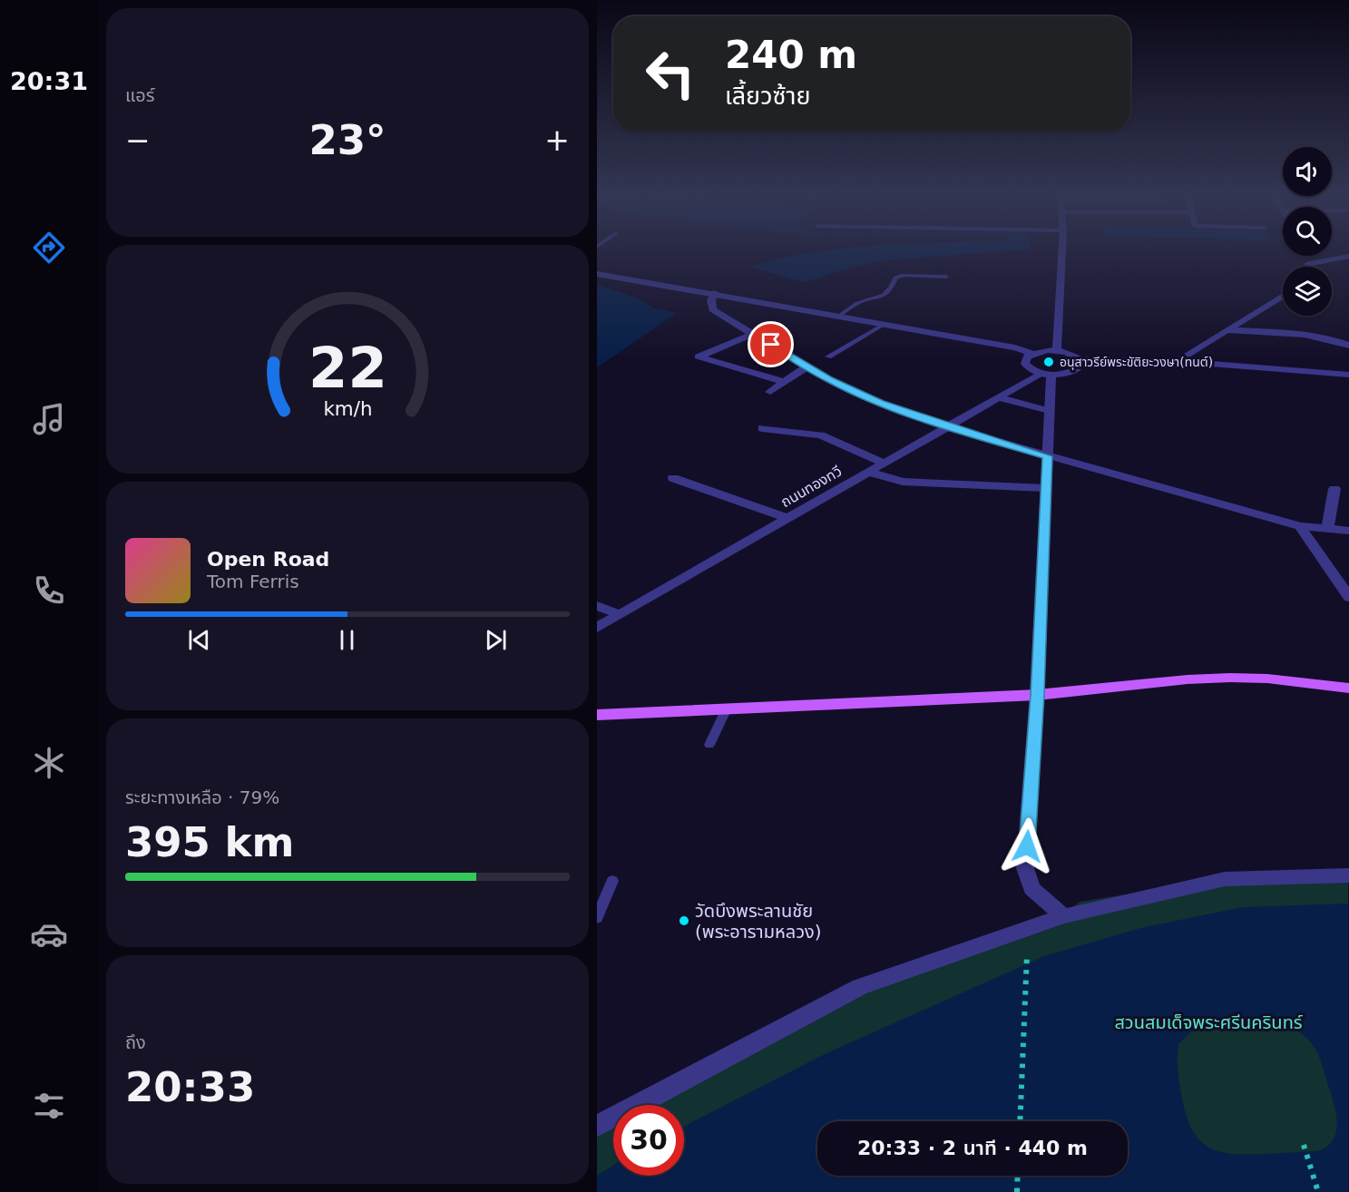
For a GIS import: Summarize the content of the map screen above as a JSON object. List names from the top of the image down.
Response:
{
  "streets": {
    "street": ["ถนนทองทวี"]
  },
  "parks": ["สวนสมเด็จพระศรีนครินทร์"],
  "places": ["อนุสาวรีย์พระขัติยะวงษา(ทนต์)", "วัดบึงพระลานชัย (พระอารามหลวง)"],
  "page": {
    "tabs": "20:31",
    "tile": [
      "แอร์",
      ["ระยะทางเหลือ · 79%", "395 km"],
      ["ถึง", "20:33"]
    ],
    "turn": ["240 m", "เลี้ยวซ้าย"],
    "heat": ["−", "23°", "+"],
    "song": ["Open Road", "Tom Ferris"],
    "limit": "30",
    "trip": "20:33 · 2 นาที · 440 m",
    "gauge": ["22", "km/h"]
  }
}
